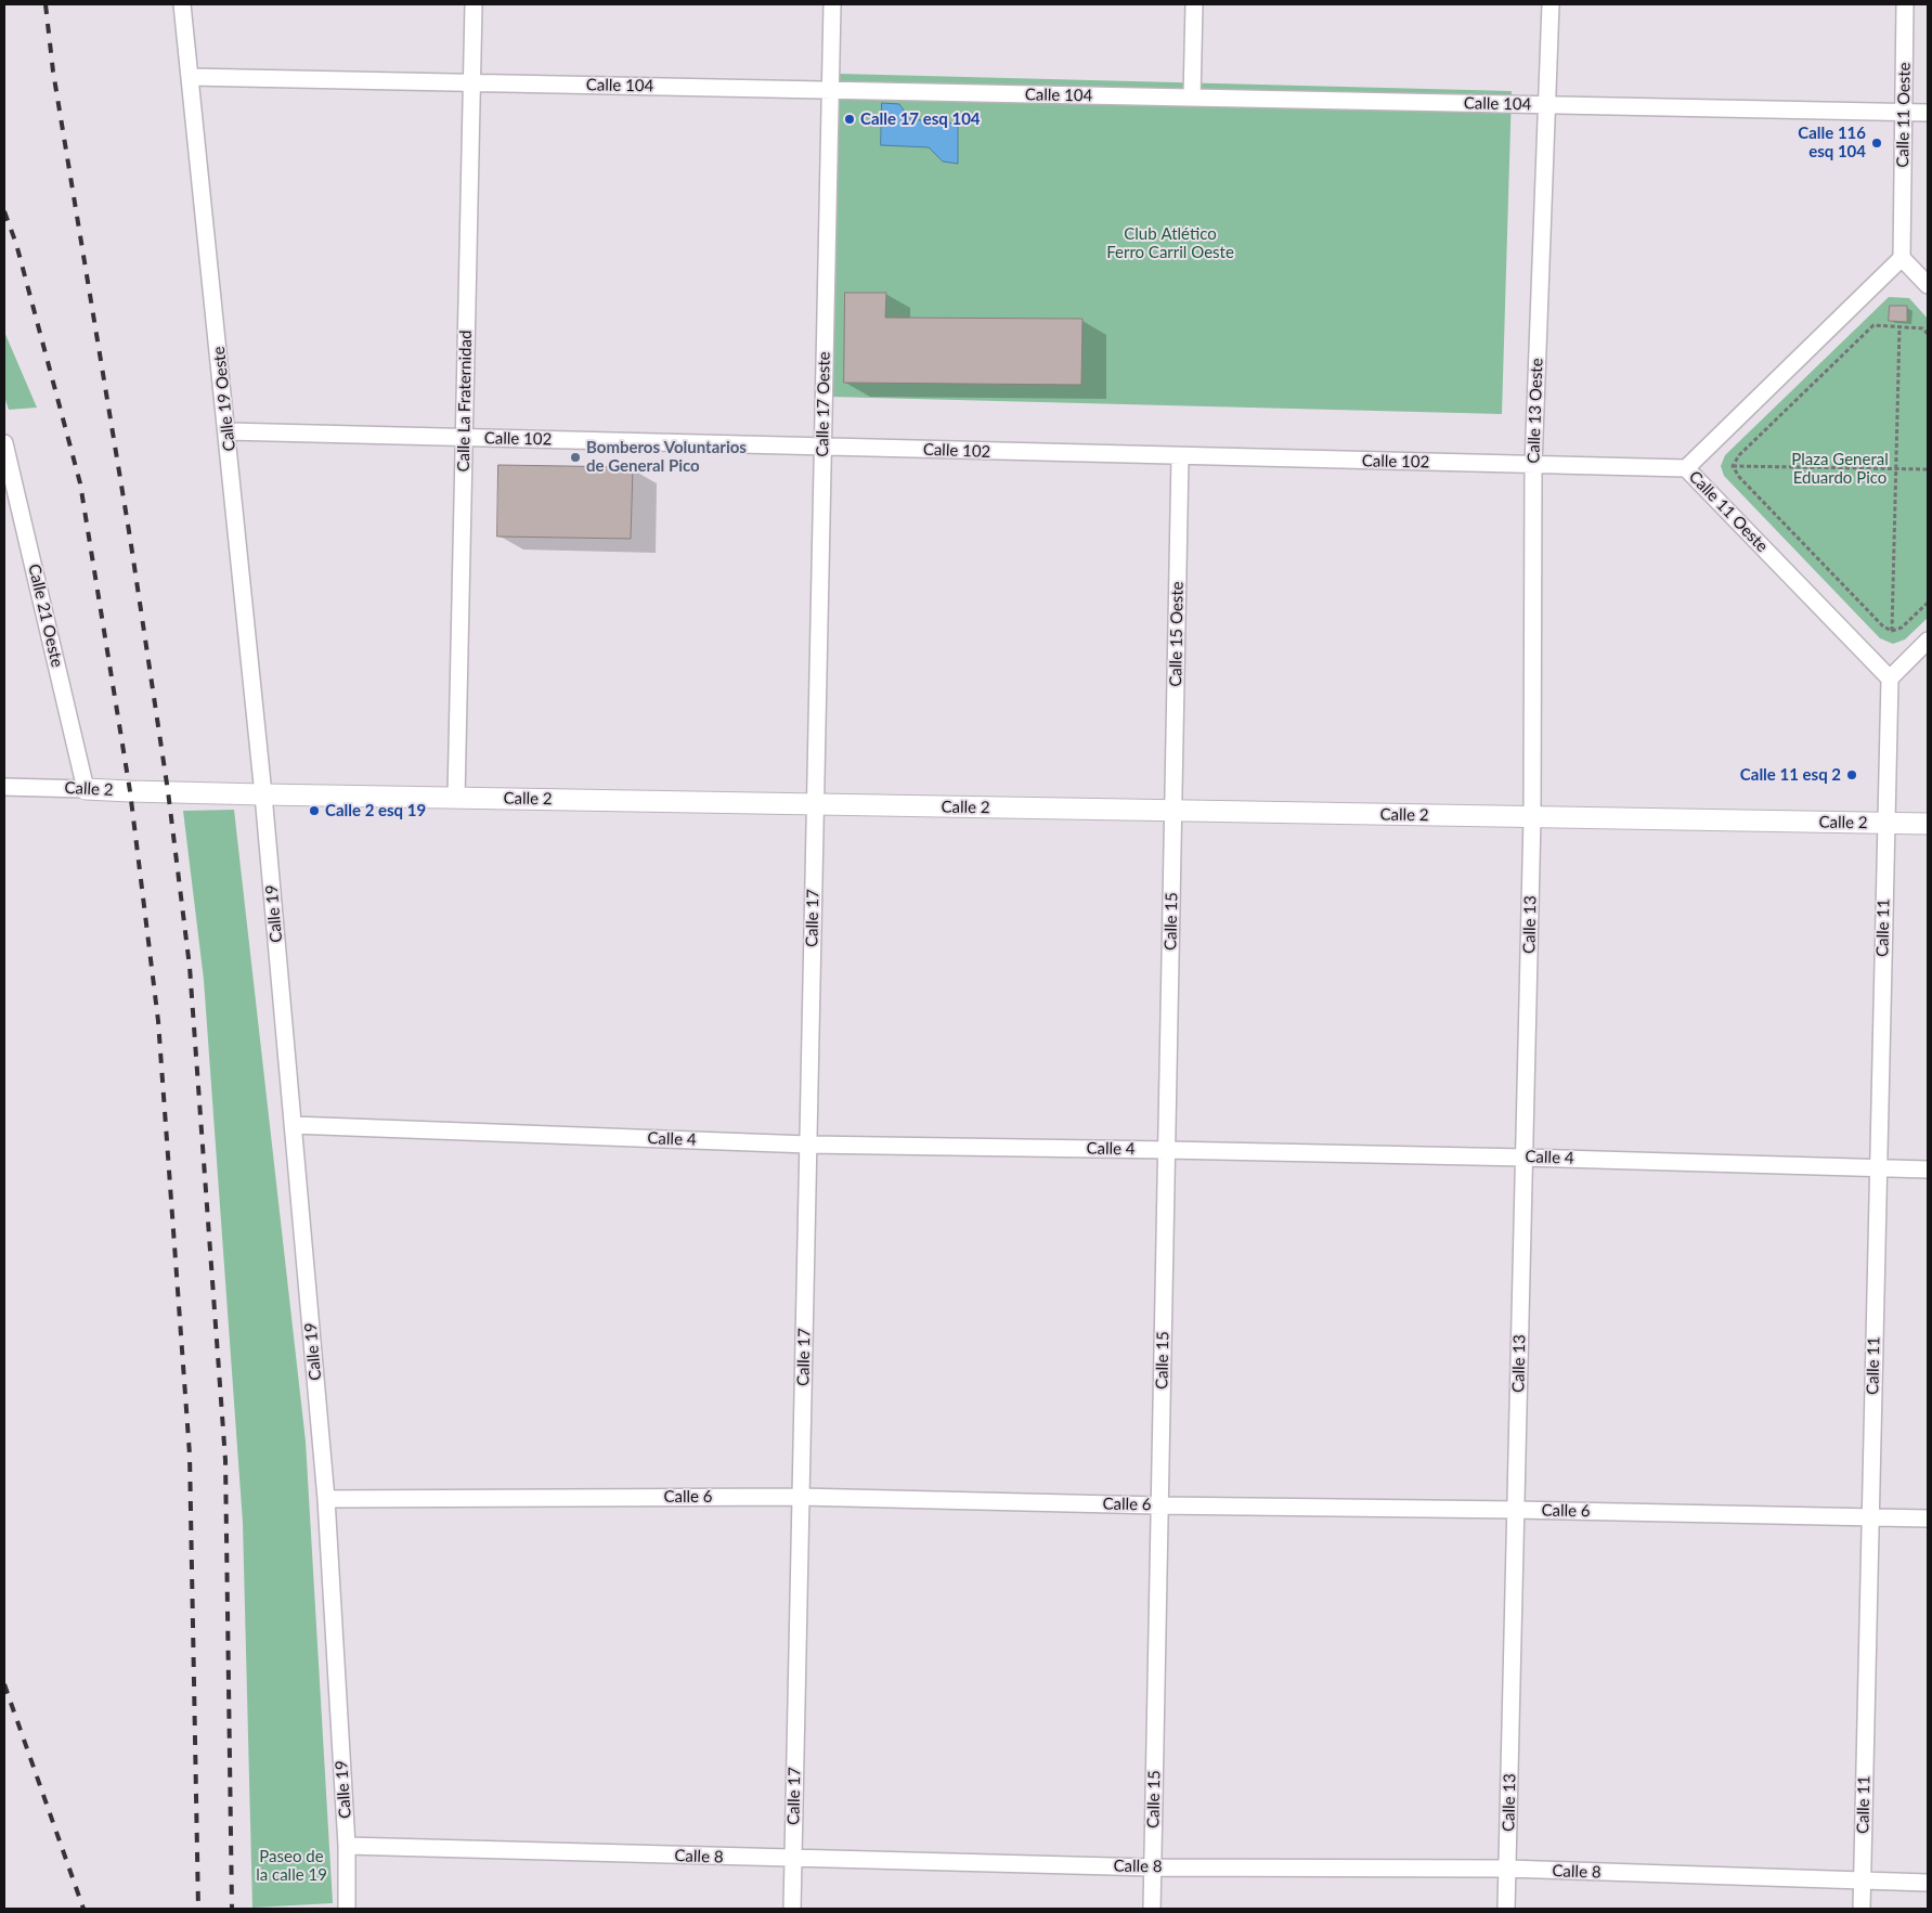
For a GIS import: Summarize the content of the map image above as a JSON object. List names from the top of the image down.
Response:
{
  "streets": {
    "street": [
      "Calle 104",
      "Calle 11 Oeste",
      "Calle 19 Oeste",
      "Calle La Fraternidad",
      "Calle 17 Oeste",
      "Calle 13 Oeste",
      "Calle 102",
      "Calle 21 Oeste",
      "Calle 15 Oeste",
      "Calle 2",
      "Calle 19",
      "Calle 17",
      "Calle 15",
      "Calle 13",
      "Calle 11",
      "Calle 4",
      "Calle 6",
      "Calle 8"
    ]
  },
  "crossings": [
    ["Calle 104", "Calle 11 Oeste"],
    ["Calle 104", "Calle 19 Oeste"],
    ["Calle 104", "Calle La Fraternidad"],
    ["Calle 104", "Calle 17 Oeste"],
    ["Calle 104", "Calle 13 Oeste"],
    ["Calle 11 Oeste", "Calle 102"],
    ["Calle 19 Oeste", "Calle 102"],
    ["Calle 19 Oeste", "Calle 2"],
    ["Calle 19 Oeste", "Calle 19"],
    ["Calle La Fraternidad", "Calle 102"],
    ["Calle La Fraternidad", "Calle 2"],
    ["Calle 17 Oeste", "Calle 102"],
    ["Calle 17 Oeste", "Calle 2"],
    ["Calle 17 Oeste", "Calle 17"],
    ["Calle 13 Oeste", "Calle 102"],
    ["Calle 13 Oeste", "Calle 2"],
    ["Calle 13 Oeste", "Calle 13"],
    ["Calle 102", "Calle 15 Oeste"],
    ["Calle 21 Oeste", "Calle 2"],
    ["Calle 15 Oeste", "Calle 2"],
    ["Calle 15 Oeste", "Calle 15"],
    ["Calle 2", "Calle 19"],
    ["Calle 2", "Calle 17"],
    ["Calle 2", "Calle 15"],
    ["Calle 2", "Calle 13"],
    ["Calle 2", "Calle 11"],
    ["Calle 19", "Calle 4"],
    ["Calle 19", "Calle 6"],
    ["Calle 19", "Calle 8"],
    ["Calle 17", "Calle 4"],
    ["Calle 17", "Calle 6"],
    ["Calle 17", "Calle 8"],
    ["Calle 15", "Calle 4"],
    ["Calle 15", "Calle 6"],
    ["Calle 15", "Calle 8"],
    ["Calle 13", "Calle 4"],
    ["Calle 13", "Calle 6"],
    ["Calle 13", "Calle 8"],
    ["Calle 11", "Calle 4"],
    ["Calle 11", "Calle 6"],
    ["Calle 11", "Calle 8"]
  ],
  "parks": ["Club Atlético Ferro Carril Oeste", "Plaza General Eduardo Pico", "Paseo de la calle 19"],
  "places": [
    "Calle 17 esq 104",
    "Calle 116 esq 104",
    "Bomberos Voluntarios de General Pico",
    "Calle 11 esq 2",
    "Calle 2 esq 19"
  ]
}
